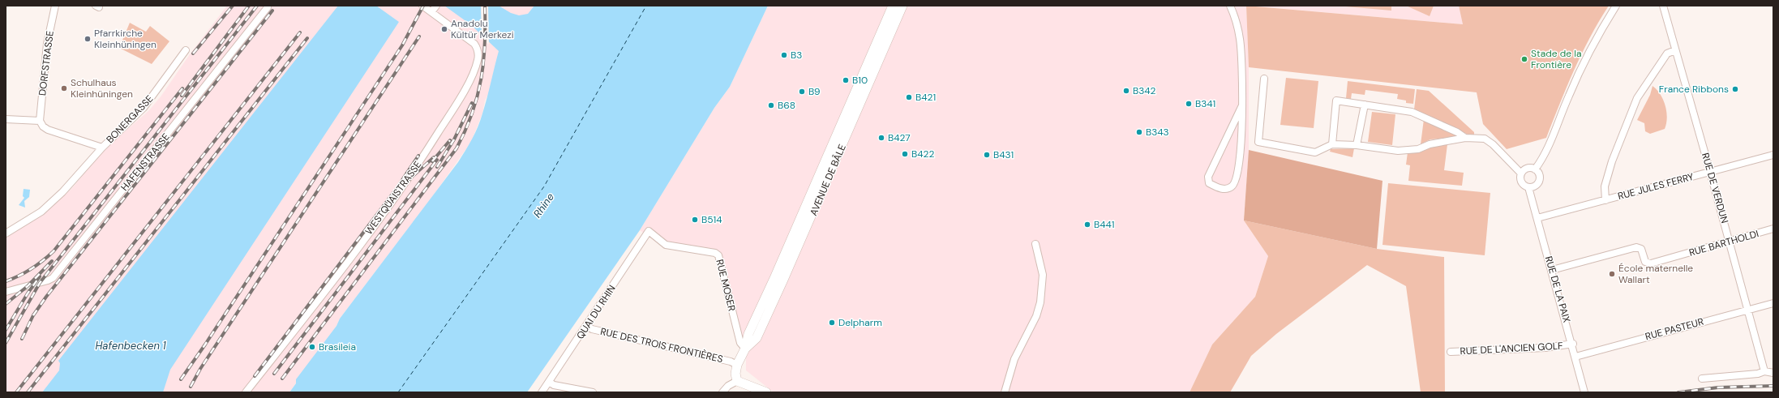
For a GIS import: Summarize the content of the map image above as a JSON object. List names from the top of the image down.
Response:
{
  "streets": {
    "main road": ["AVENUE DE BÂLE"],
    "street": [
      "DORFSTRASSE",
      "BONERGASSE",
      "HAFENSTRASSE",
      "RUE JULES FERRY",
      "RUE DE VERDUN",
      "WESTQUAISTRASSE",
      "RUE BARTHOLDI",
      "RUE MOSER",
      "RUE DE LA PAIX",
      "QUAI DU RHIN",
      "RUE PASTEUR",
      "RUE DES TROIS FRONTIÈRES",
      "RUE DE L'ANCIEN GOLF"
    ]
  },
  "crossings": [
    ["DORFSTRASSE", "BONERGASSE"],
    ["AVENUE DE BÂLE", "RUE MOSER"],
    ["AVENUE DE BÂLE", "RUE DES TROIS FRONTIÈRES"],
    ["RUE JULES FERRY", "RUE DE VERDUN"],
    ["RUE JULES FERRY", "RUE DE LA PAIX"],
    ["RUE DE VERDUN", "RUE BARTHOLDI"],
    ["RUE DE VERDUN", "RUE PASTEUR"],
    ["RUE BARTHOLDI", "RUE DE LA PAIX"],
    ["RUE MOSER", "QUAI DU RHIN"],
    ["RUE DE LA PAIX", "RUE PASTEUR"],
    ["RUE DE LA PAIX", "RUE DE L'ANCIEN GOLF"],
    ["QUAI DU RHIN", "RUE DES TROIS FRONTIÈRES"]
  ],
  "water": ["Rhine", "Hafenbecken 1"],
  "places": [
    "Anadolu Kültür Merkezi",
    "Pfarrkirche Kleinhüningen",
    "B3",
    "Stade de la Frontière",
    "B10",
    "Schulhaus Kleinhüningen",
    "France Ribbons",
    "B342",
    "B9",
    "B421",
    "B341",
    "B68",
    "B343",
    "B427",
    "B422",
    "B431",
    "B514",
    "B441",
    "École maternelle Wallart",
    "Delpharm",
    "Brasileia"
  ]
}
